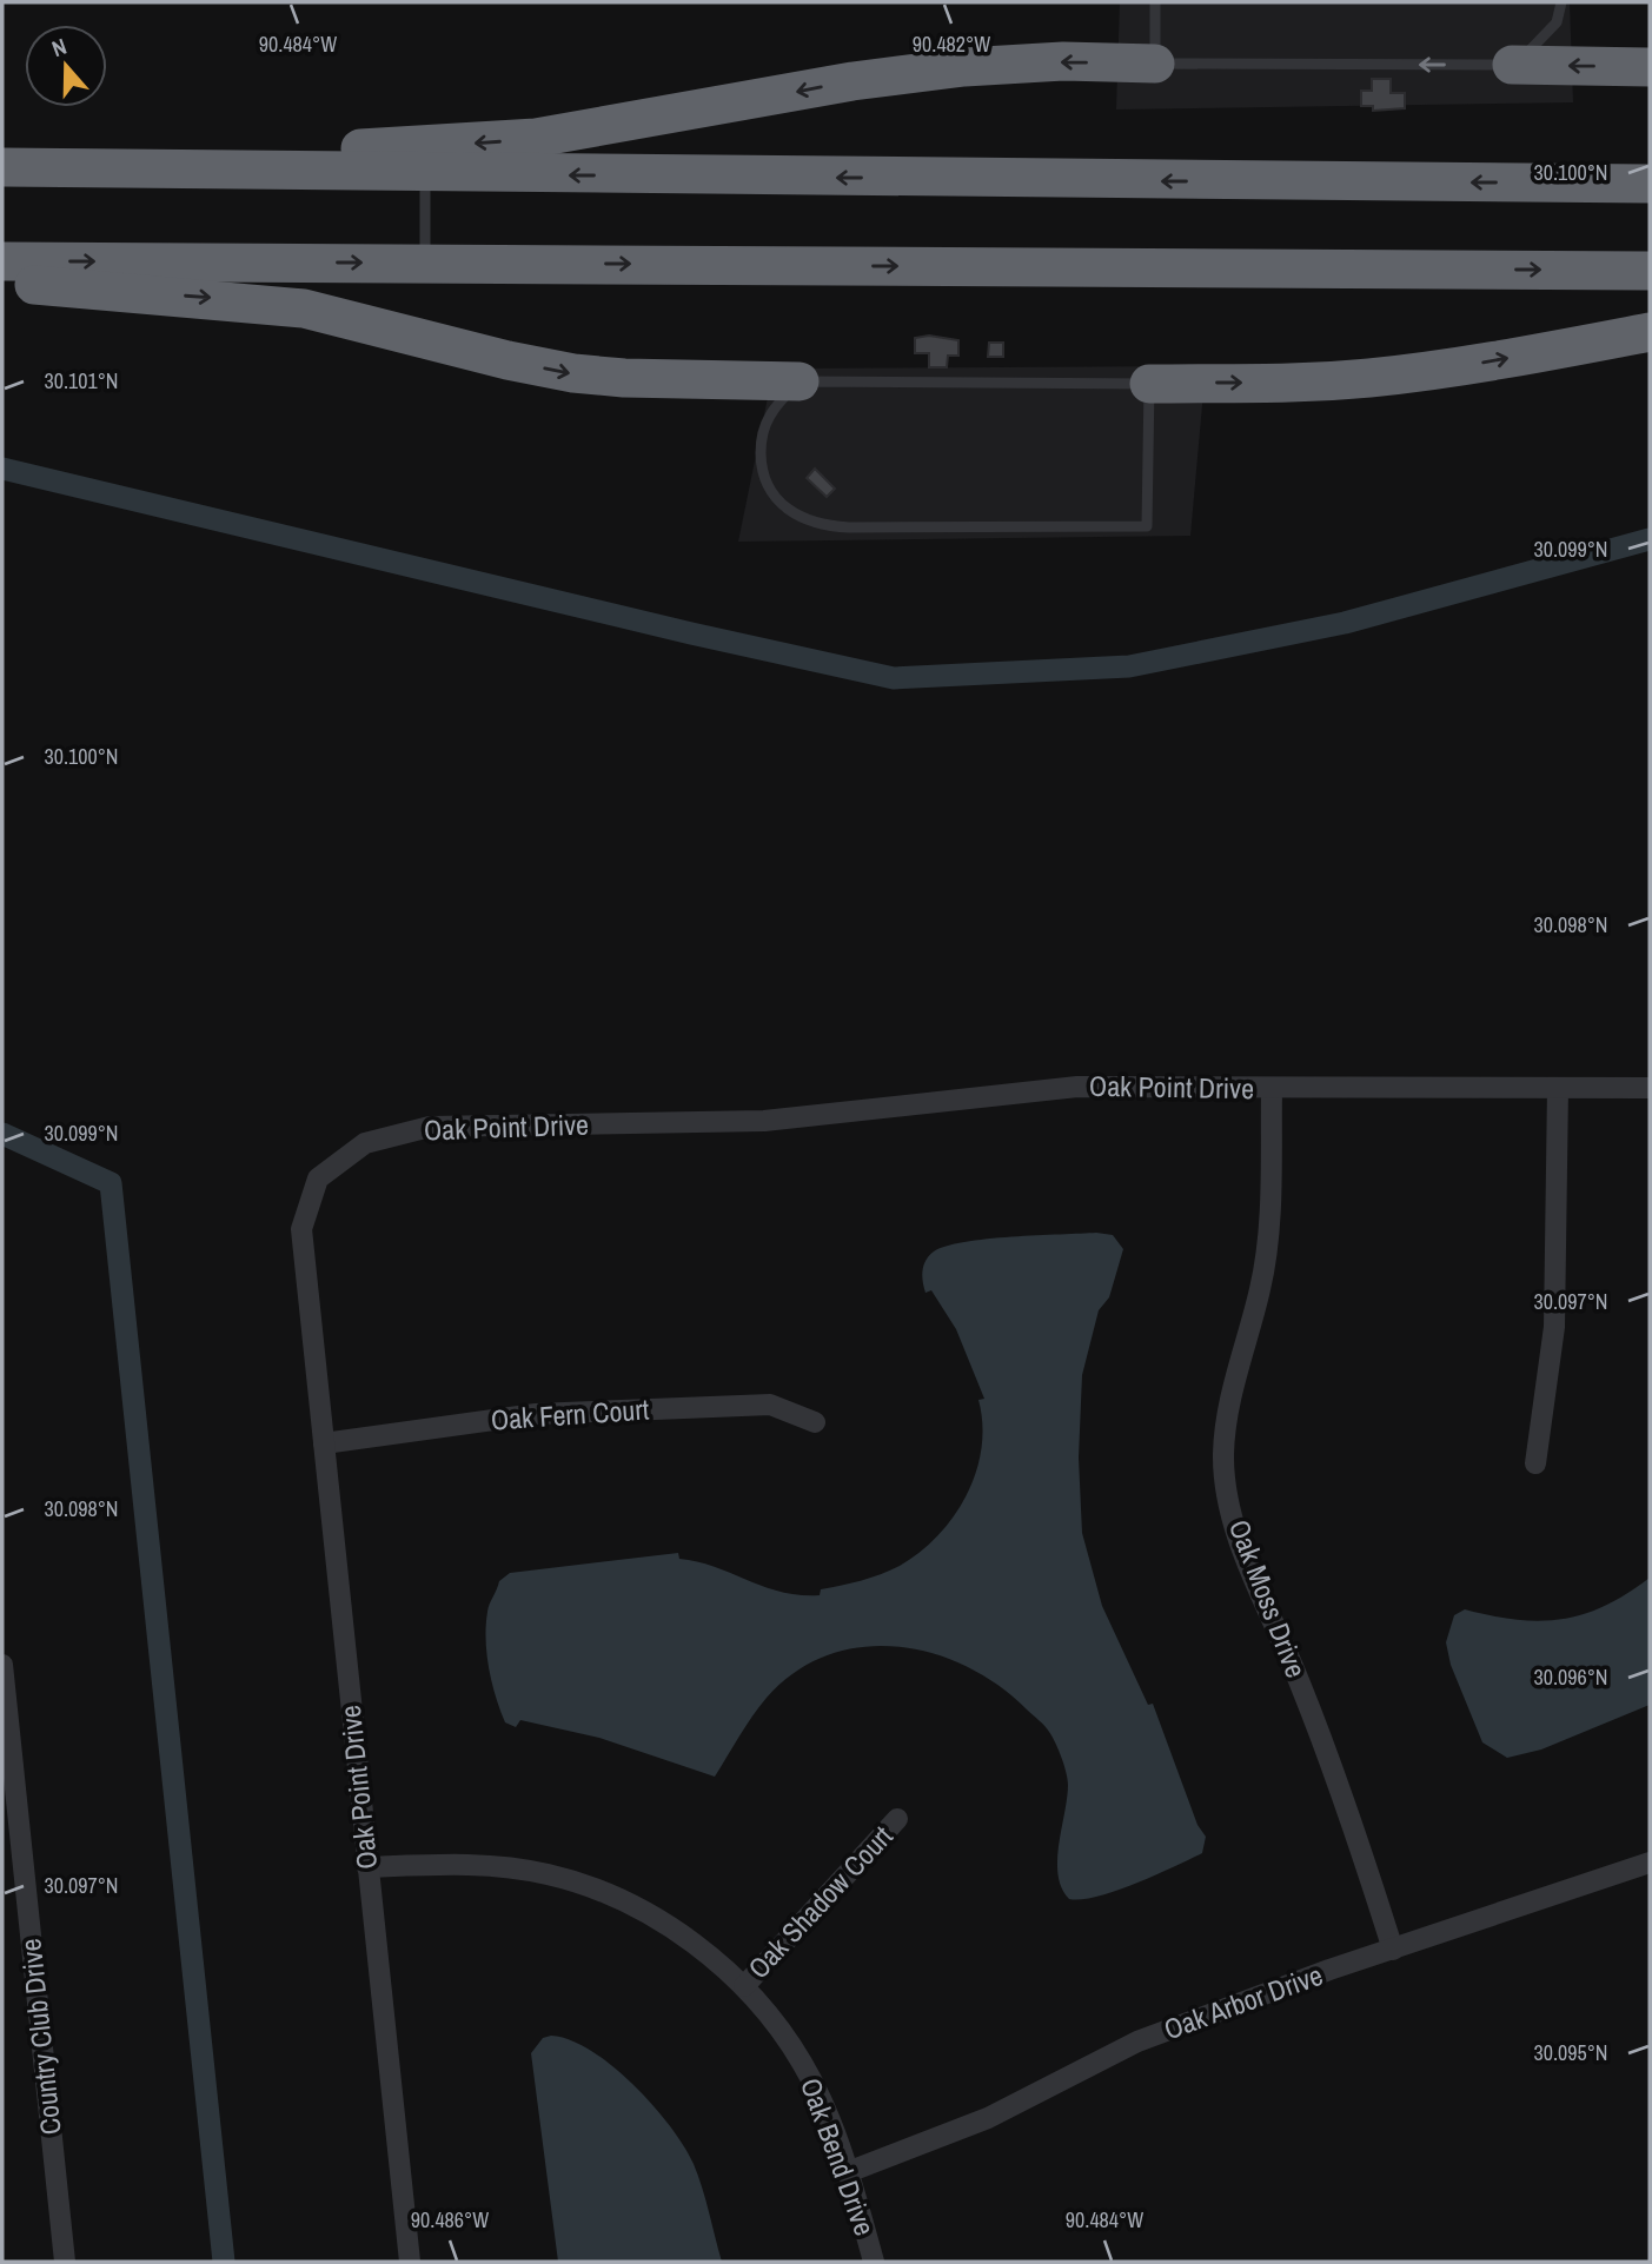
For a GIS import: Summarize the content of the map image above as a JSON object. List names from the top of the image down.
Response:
{
  "streets": {
    "street": [
      "Oak Point Drive",
      "Oak Fern Court",
      "Oak Moss Drive",
      "Oak Shadow Court",
      "Oak Arbor Drive",
      "Country Club Drive",
      "Oak Bend Drive"
    ]
  },
  "crossings": [
    ["Oak Point Drive", "Oak Fern Court"],
    ["Oak Point Drive", "Oak Moss Drive"],
    ["Oak Point Drive", "Oak Bend Drive"],
    ["Oak Moss Drive", "Oak Arbor Drive"],
    ["Oak Shadow Court", "Oak Bend Drive"],
    ["Oak Arbor Drive", "Oak Bend Drive"]
  ],
  "north": "top",
  "coordinates": [
    "90.484°W",
    "90.482°W",
    "30.100°N",
    "30.101°N",
    "30.099°N",
    "30.098°N",
    "30.097°N",
    "30.096°N",
    "30.095°N",
    "90.486°W"
  ]
}
